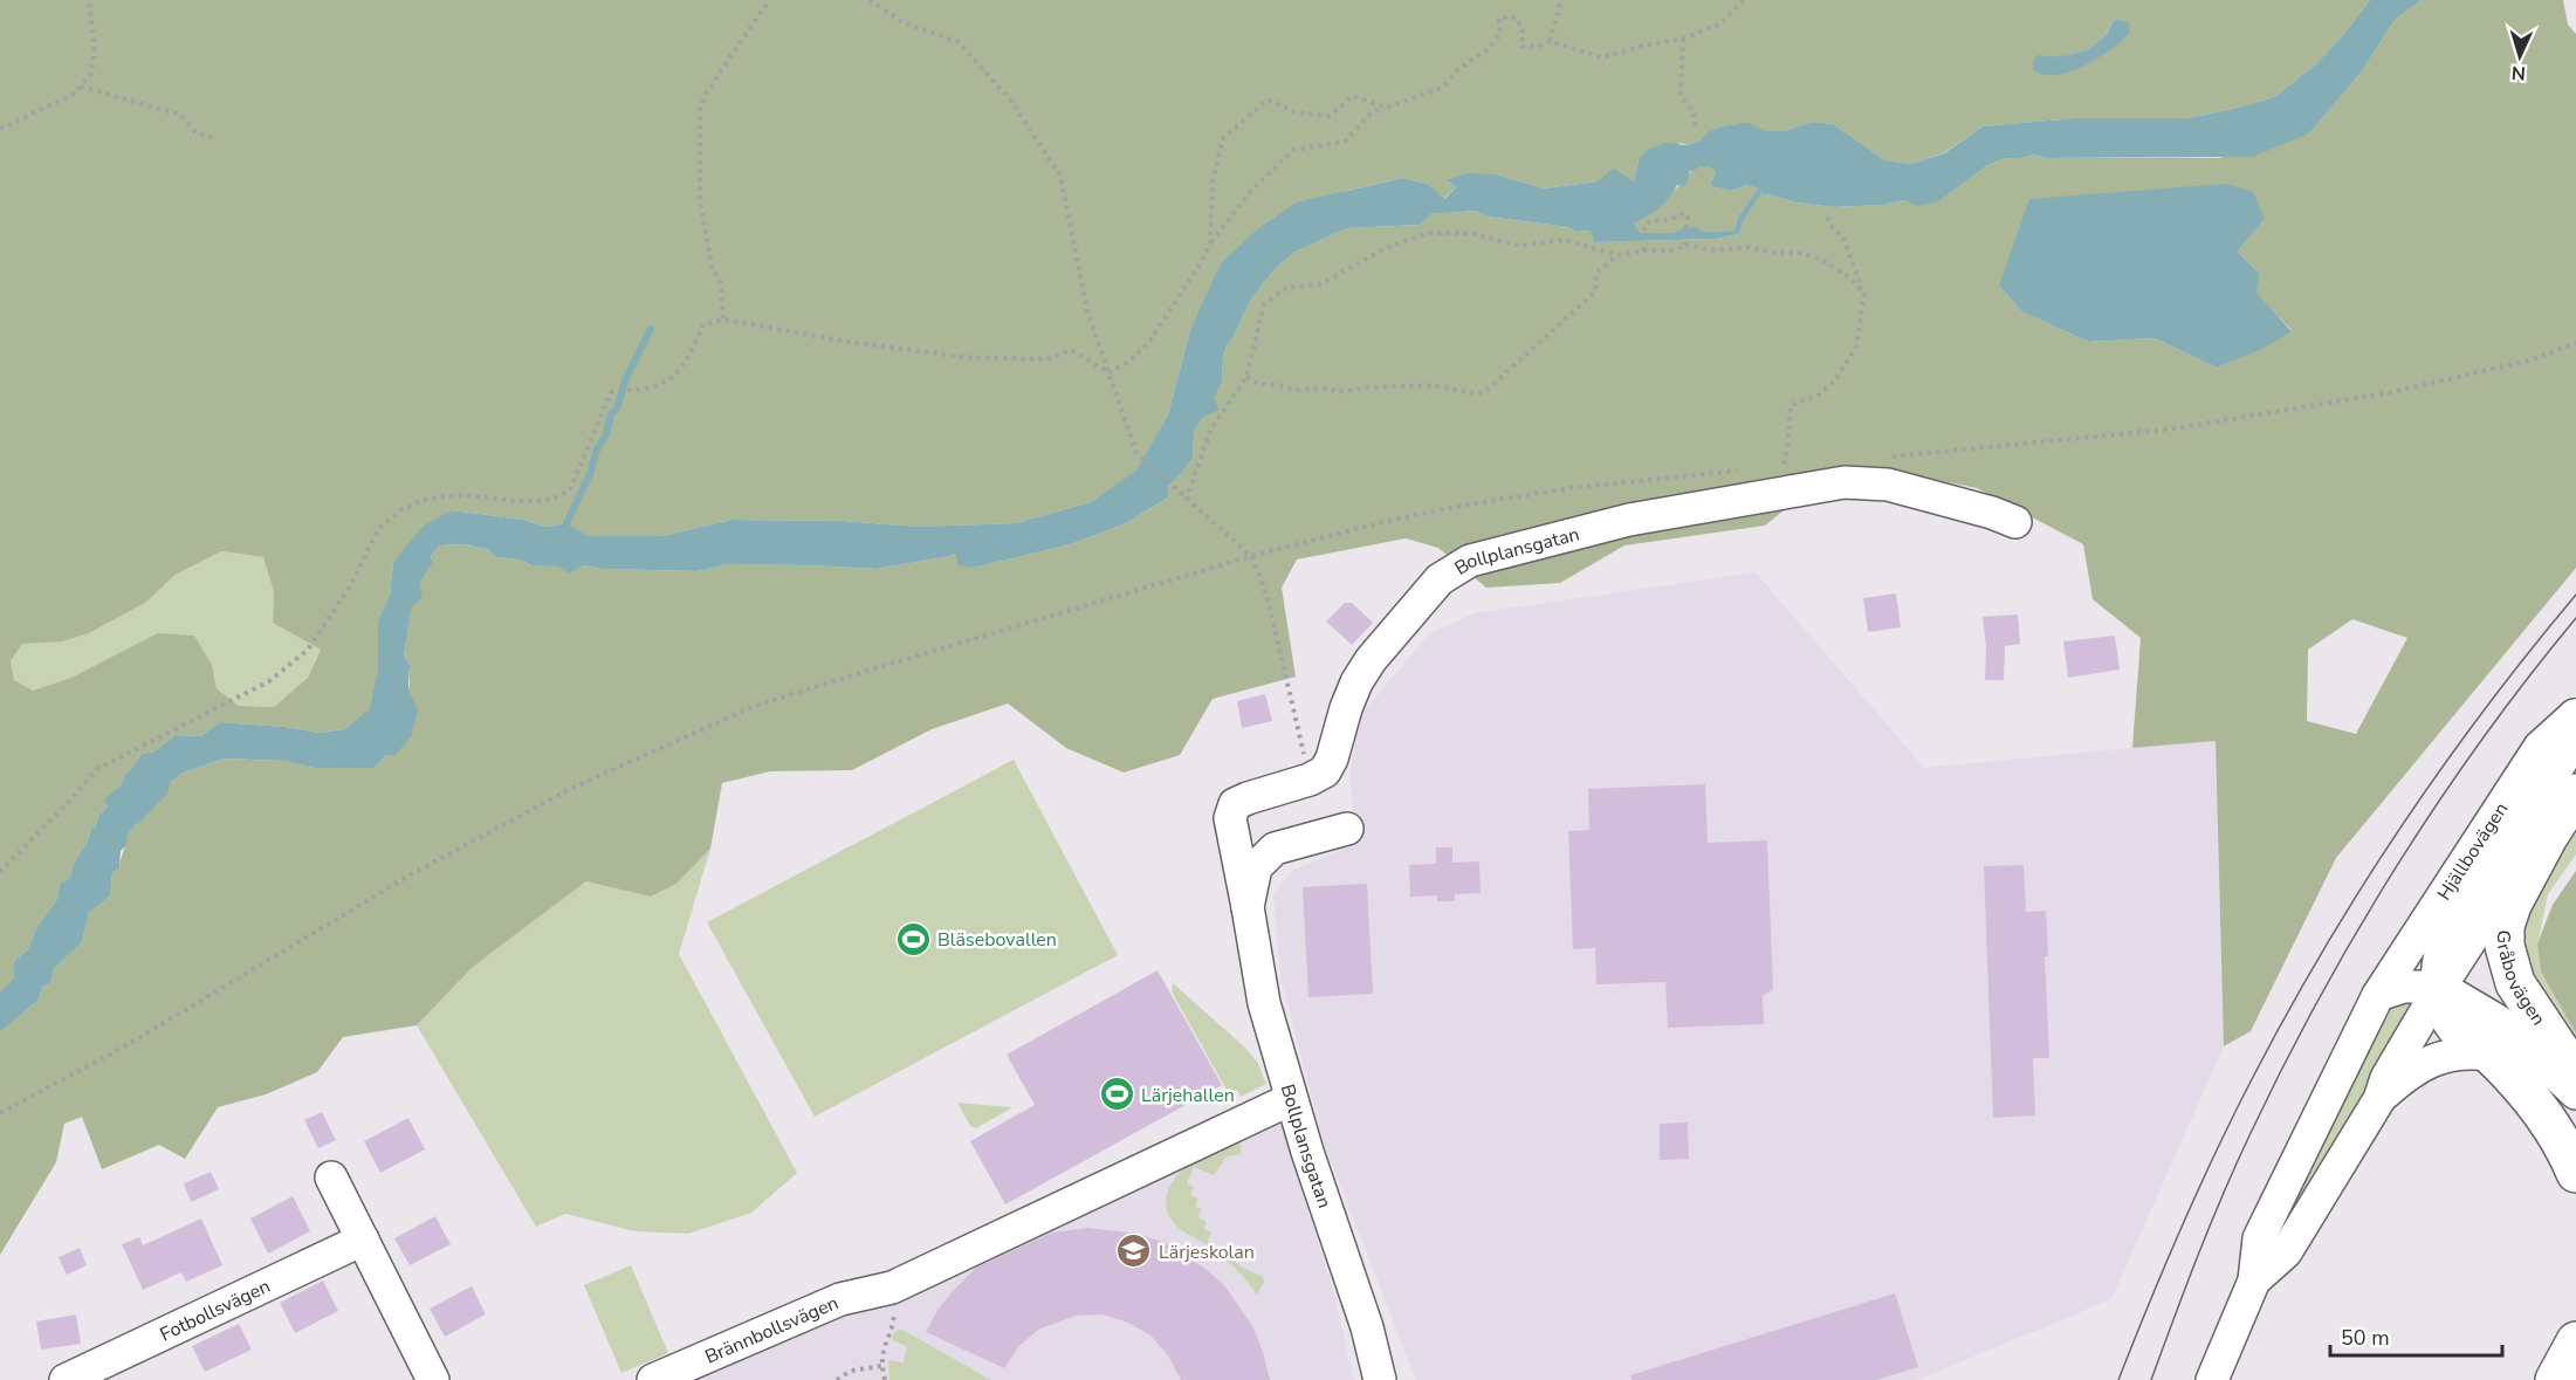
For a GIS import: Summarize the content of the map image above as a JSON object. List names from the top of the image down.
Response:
{
  "streets": {
    "main road": ["Hjällbovägen", "Gråbovägen"],
    "street": ["Bollplansgatan", "Fotbollsvägen", "Brännbollsvägen"]
  },
  "crossings": [
    ["Bollplansgatan", "Brännbollsvägen"],
    ["Hjällbovägen", "Gråbovägen"]
  ],
  "places": {
    "sports": ["Bläsebovallen", "Lärjehallen"],
    "school or university": ["Lärjeskolan"]
  },
  "scale_bar": "50 m",
  "north": "bottom"
}
